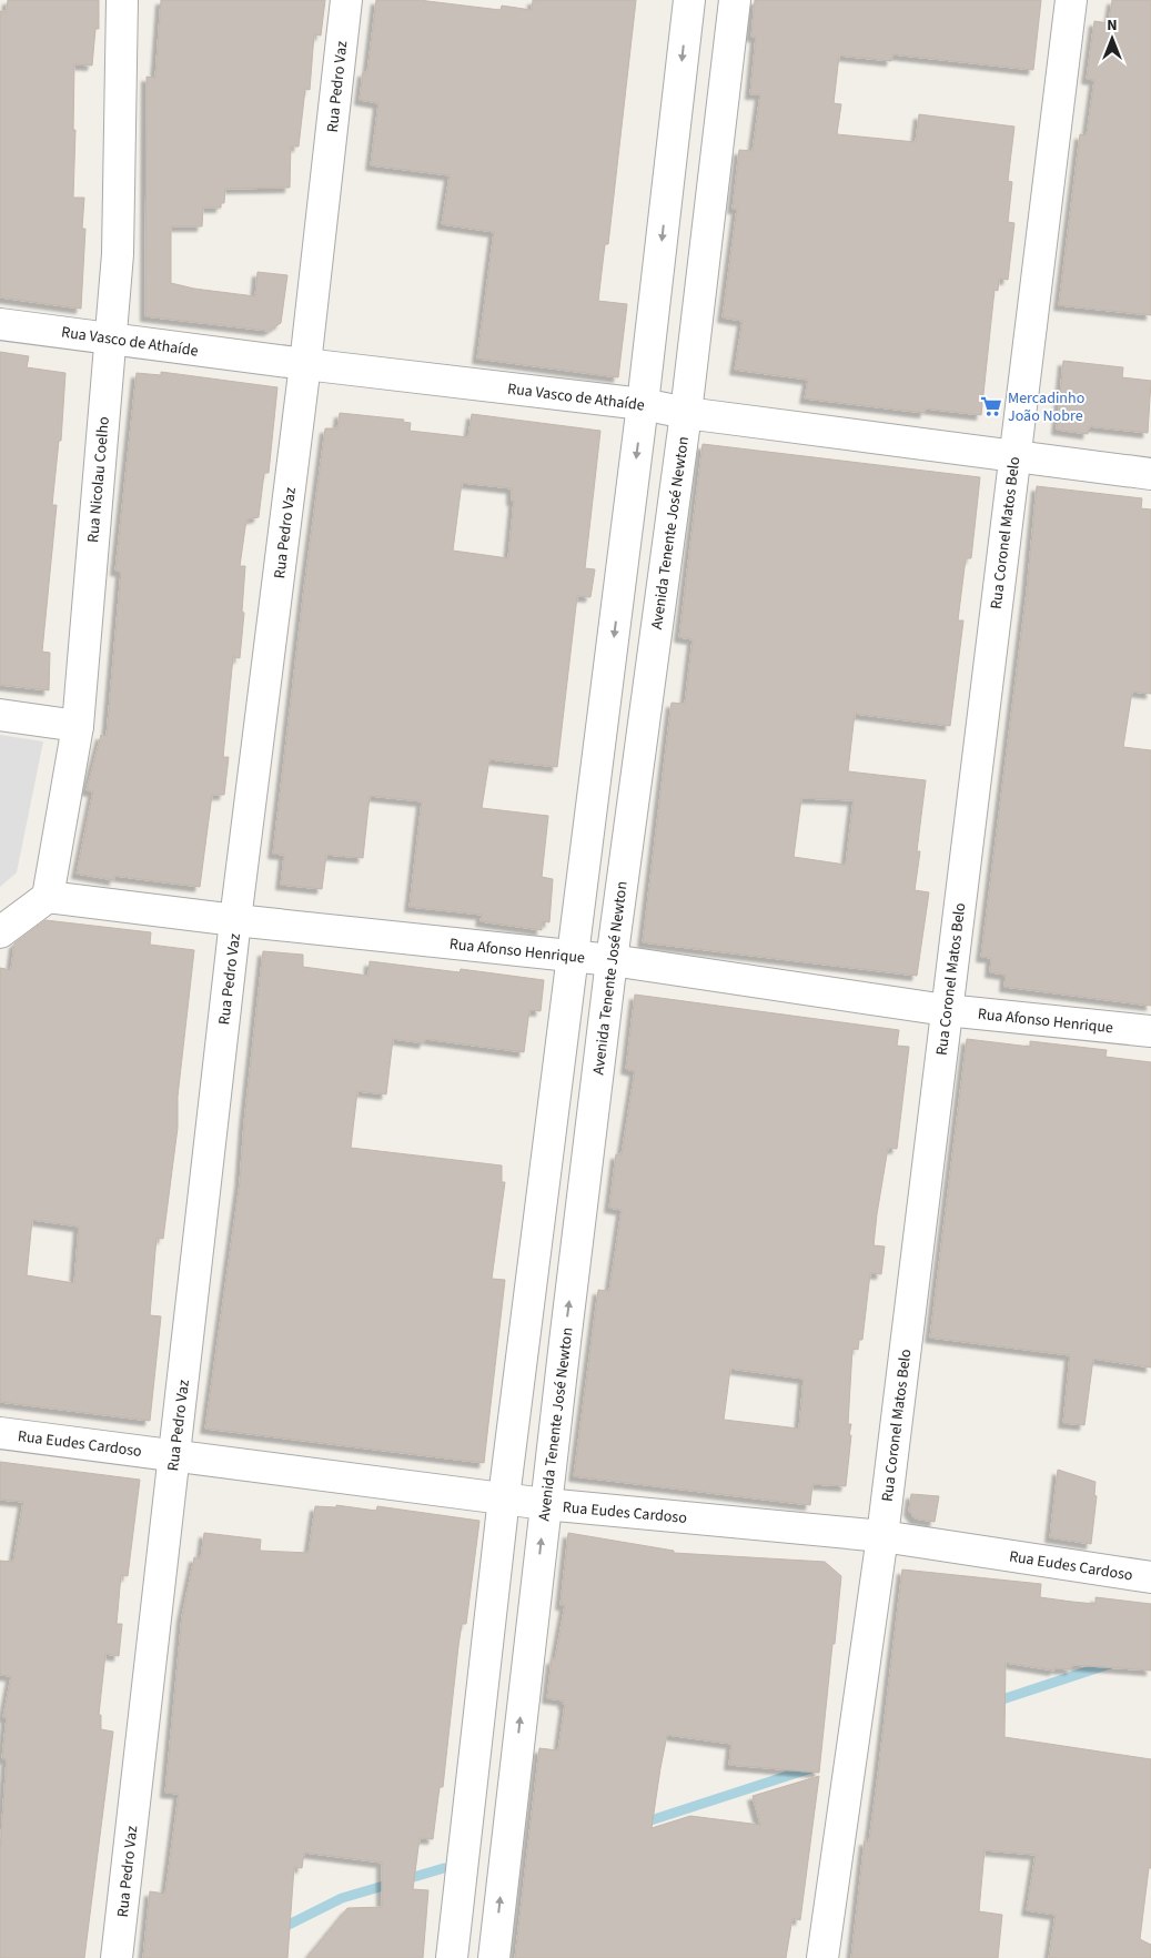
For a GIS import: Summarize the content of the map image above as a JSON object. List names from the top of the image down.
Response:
{
  "streets": {
    "street": [
      "Rua Pedro Vaz",
      "Rua Vasco de Athaíde",
      "Rua Nicolau Coelho",
      "Avenida Tenente José Newton",
      "Rua Coronel Matos Belo",
      "Rua Afonso Henrique",
      "Rua Eudes Cardoso"
    ]
  },
  "crossings": [
    ["Rua Pedro Vaz", "Rua Vasco de Athaíde"],
    ["Rua Pedro Vaz", "Rua Afonso Henrique"],
    ["Rua Pedro Vaz", "Rua Eudes Cardoso"],
    ["Rua Vasco de Athaíde", "Rua Nicolau Coelho"],
    ["Rua Vasco de Athaíde", "Avenida Tenente José Newton"],
    ["Rua Vasco de Athaíde", "Rua Coronel Matos Belo"],
    ["Rua Nicolau Coelho", "Rua Afonso Henrique"],
    ["Avenida Tenente José Newton", "Rua Afonso Henrique"],
    ["Avenida Tenente José Newton", "Rua Eudes Cardoso"],
    ["Rua Coronel Matos Belo", "Rua Afonso Henrique"],
    ["Rua Coronel Matos Belo", "Rua Eudes Cardoso"]
  ],
  "places": {
    "supermarket": ["Mercadinho João Nobre"]
  },
  "north": "top"
}
